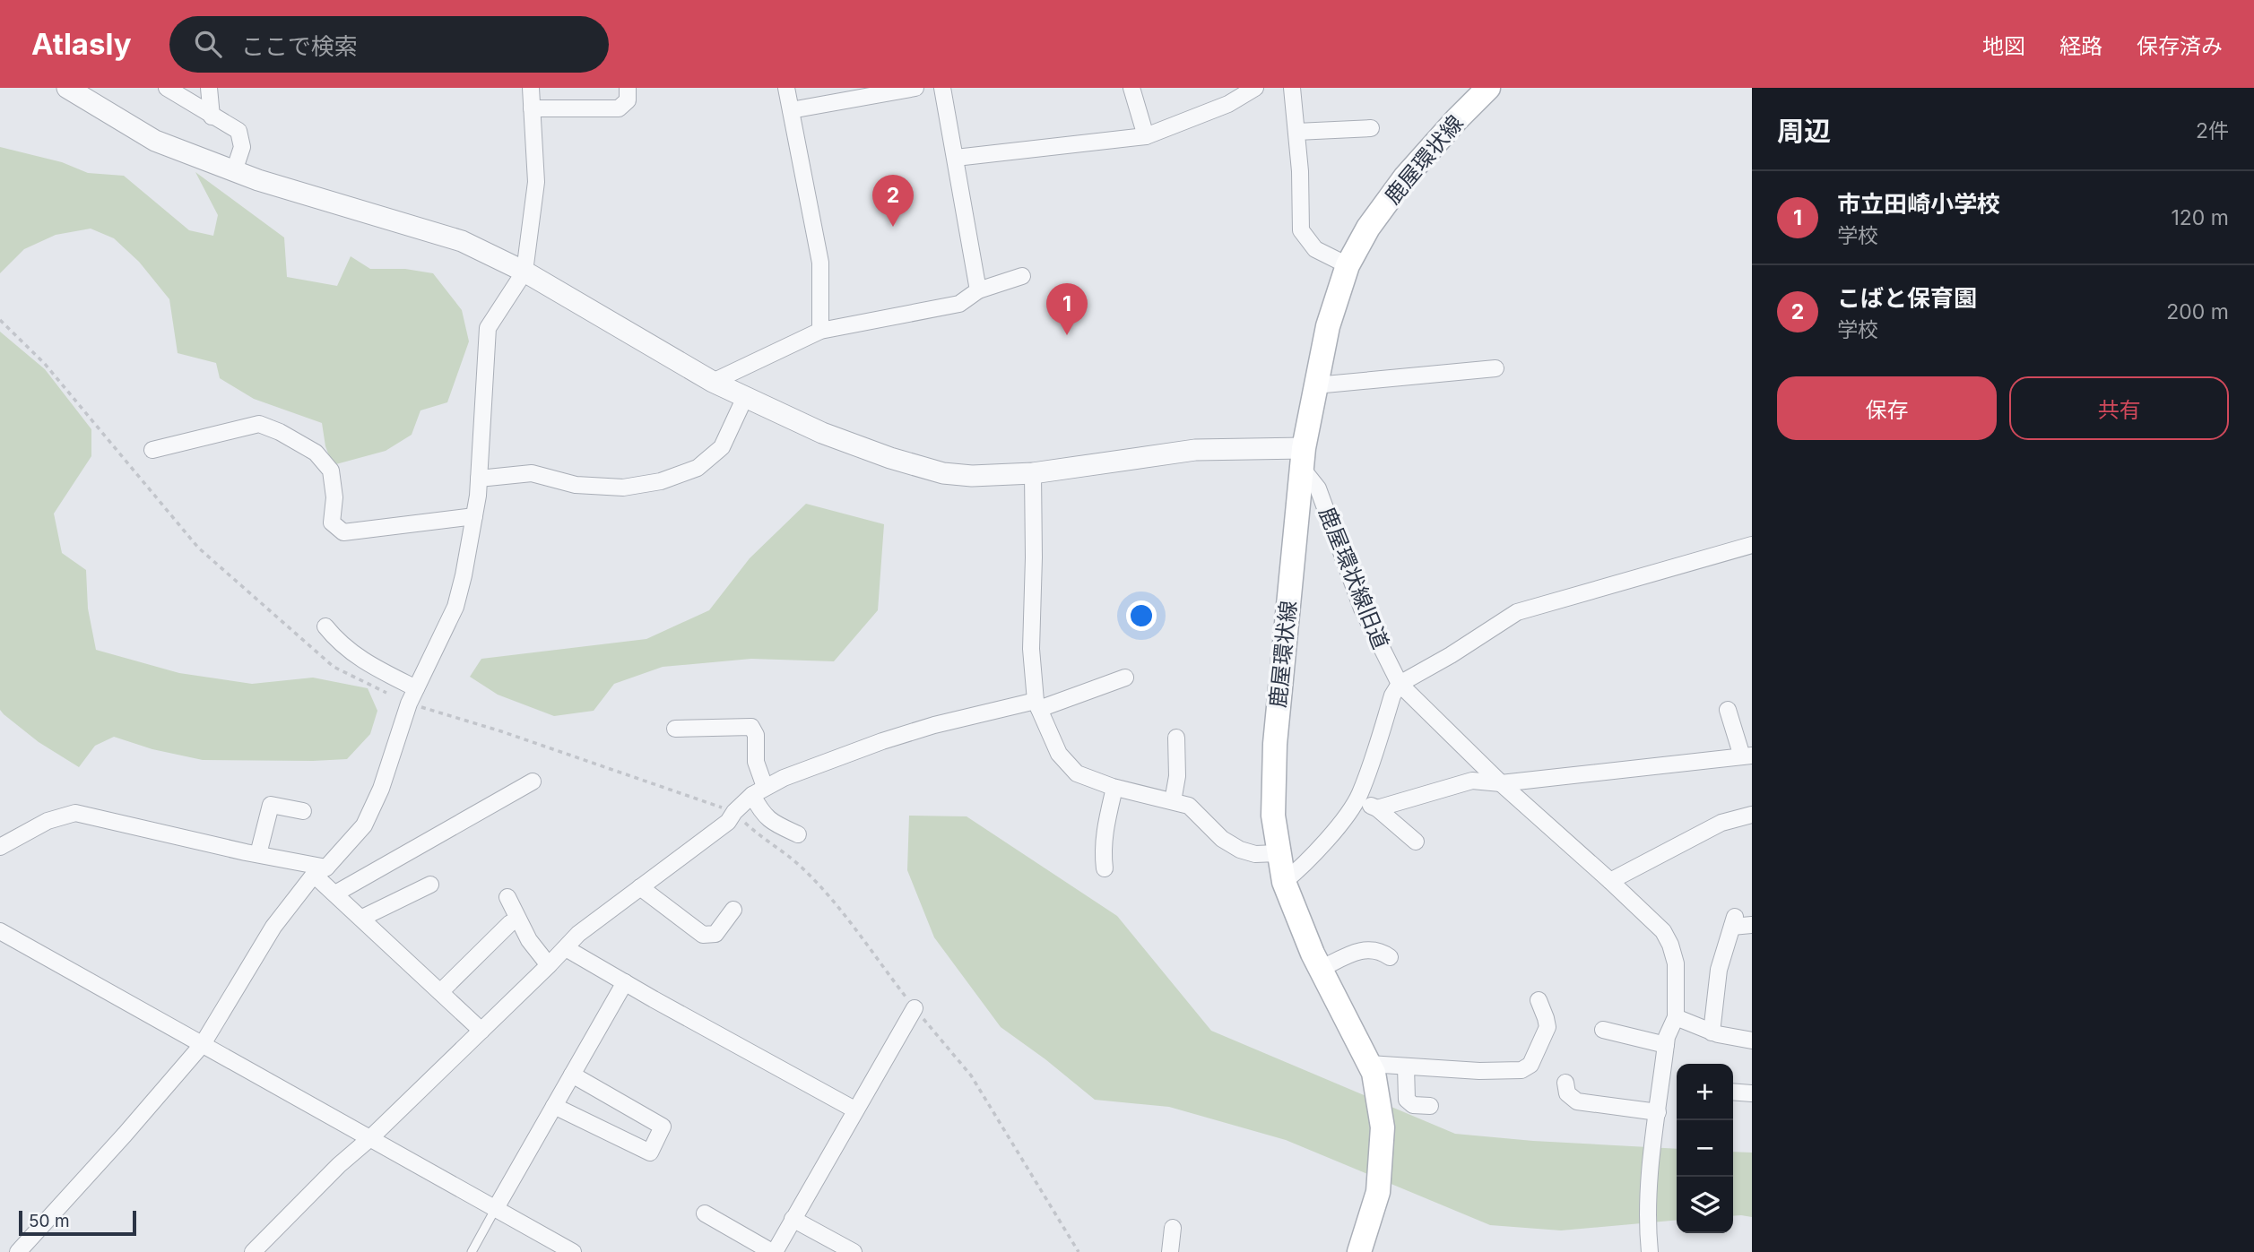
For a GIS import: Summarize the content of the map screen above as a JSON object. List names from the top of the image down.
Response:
{
  "streets": {
    "main road": ["鹿屋環状線"],
    "street": ["鹿屋環状線旧道"]
  },
  "crossings": [
    ["鹿屋環状線", "鹿屋環状線旧道"]
  ],
  "scale_bar": "50 m",
  "page": {
    "header": "Atlasly",
    "search": "ここで検索",
    "nav": ["地図", "経路", "保存済み"],
    "heading": ["周辺", "2件"],
    "list": [
      {
        "mark": "1",
        "name": "市立田崎小学校",
        "note": "学校",
        "value": "120 m"
      },
      {
        "mark": "2",
        "name": "こばと保育園",
        "note": "学校",
        "value": "200 m"
      }
    ],
    "pins": ["2", "1"],
    "buttons": ["保存", "共有"],
    "map_buttons": ["+", "−"],
    "scale": "50 m"
  }
}
